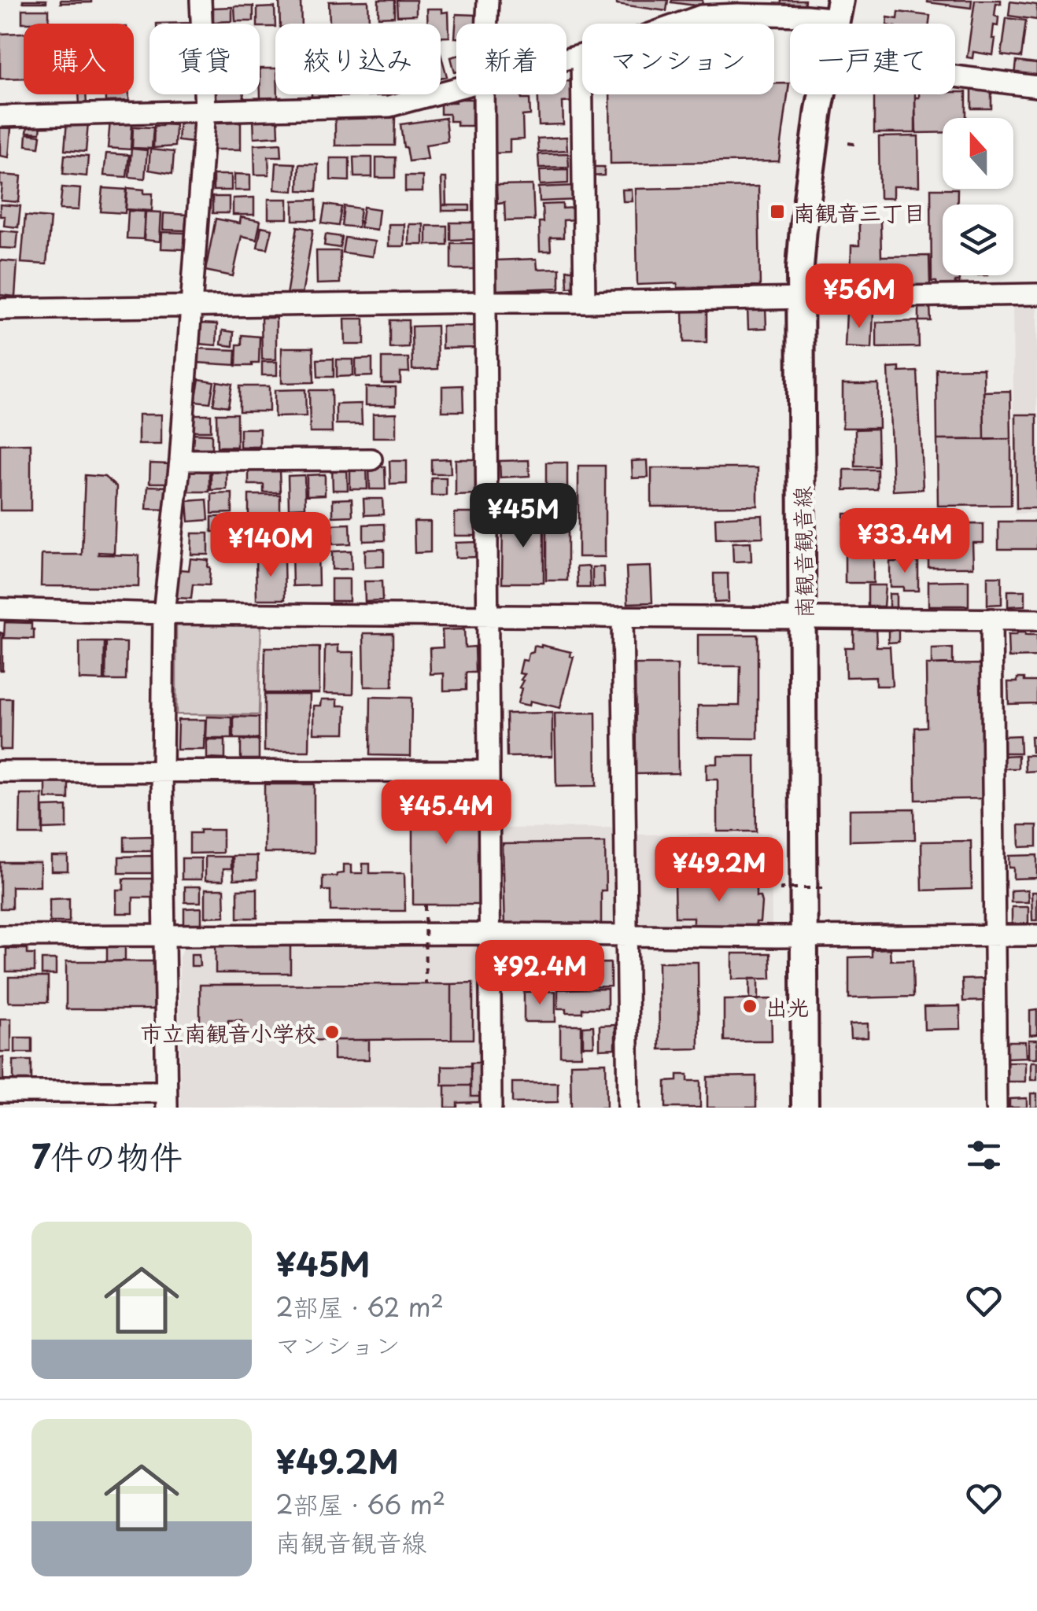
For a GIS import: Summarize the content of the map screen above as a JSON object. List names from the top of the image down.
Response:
{
  "streets": {
    "main road": ["南観音観音線"]
  },
  "places": {
    "transit": ["南観音三丁目"],
    "other": ["出光", "市立南観音小学校"]
  },
  "north": "top",
  "page": {
    "chip": [
      "購入",
      "賃貸",
      "絞り込み",
      "新着",
      "マンション",
      "一戸建て"
    ],
    "price": [
      "¥56M",
      "¥45M",
      "¥33.4M",
      "¥140M",
      "¥45.4M",
      "¥49.2M",
      "¥92.4M"
    ],
    "heading": "7件の物件",
    "list": [
      {
        "name": "¥45M",
        "note": "2部屋 · 62 m² · マンション"
      },
      {
        "name": "¥49.2M",
        "note": "2部屋 · 66 m² · 南観音観音線"
      }
    ]
  }
}
